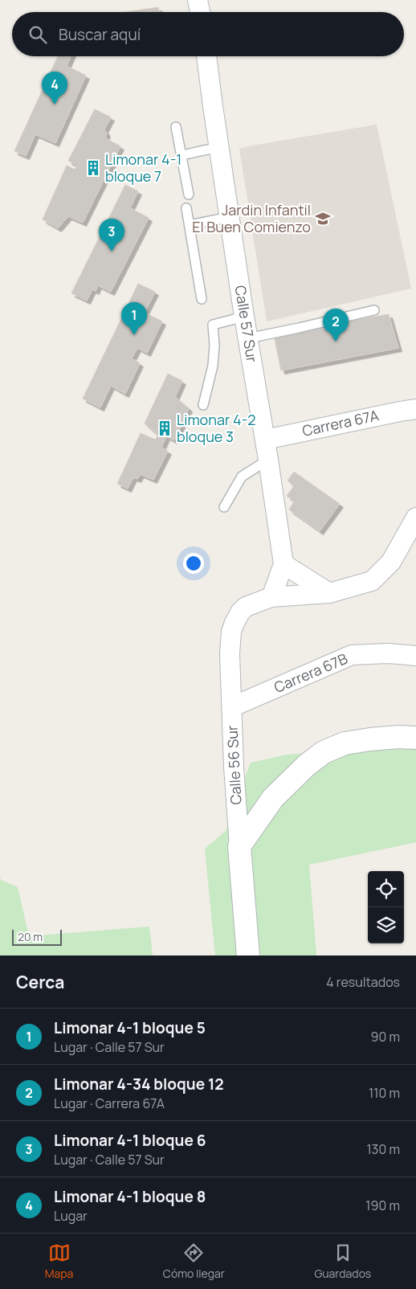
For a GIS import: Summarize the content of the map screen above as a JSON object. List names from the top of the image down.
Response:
{
  "streets": {
    "street": [
      "Calle 57 Sur",
      "Carrera 67A",
      "Carrera 67B",
      "Calle 56 Sur"
    ]
  },
  "crossings": [
    ["Calle 57 Sur", "Carrera 67A"],
    ["Calle 57 Sur", "Calle 56 Sur"],
    ["Carrera 67B", "Calle 56 Sur"]
  ],
  "places": {
    "building": ["Limonar 4-1 bloque 7", "Limonar 4-2 bloque 3"],
    "school or university": ["Jardin Infantil El Buen Comienzo"]
  },
  "scale_bar": "20 m",
  "page": {
    "search": "Buscar aquí",
    "pins": [
      "4",
      "3",
      "1",
      "2"
    ],
    "scale": "20 m",
    "heading": ["Cerca", "4 resultados"],
    "list": [
      {
        "mark": "1",
        "name": "Limonar 4-1 bloque 5",
        "note": "Lugar · Calle 57 Sur",
        "value": "90 m"
      },
      {
        "mark": "2",
        "name": "Limonar 4-34 bloque 12",
        "note": "Lugar · Carrera 67A",
        "value": "110 m"
      },
      {
        "mark": "3",
        "name": "Limonar 4-1 bloque 6",
        "note": "Lugar · Calle 57 Sur",
        "value": "130 m"
      },
      {
        "mark": "4",
        "name": "Limonar 4-1 bloque 8",
        "note": "Lugar",
        "value": "190 m"
      }
    ],
    "nav": ["Mapa", "Cómo llegar", "Guardados"]
  }
}
